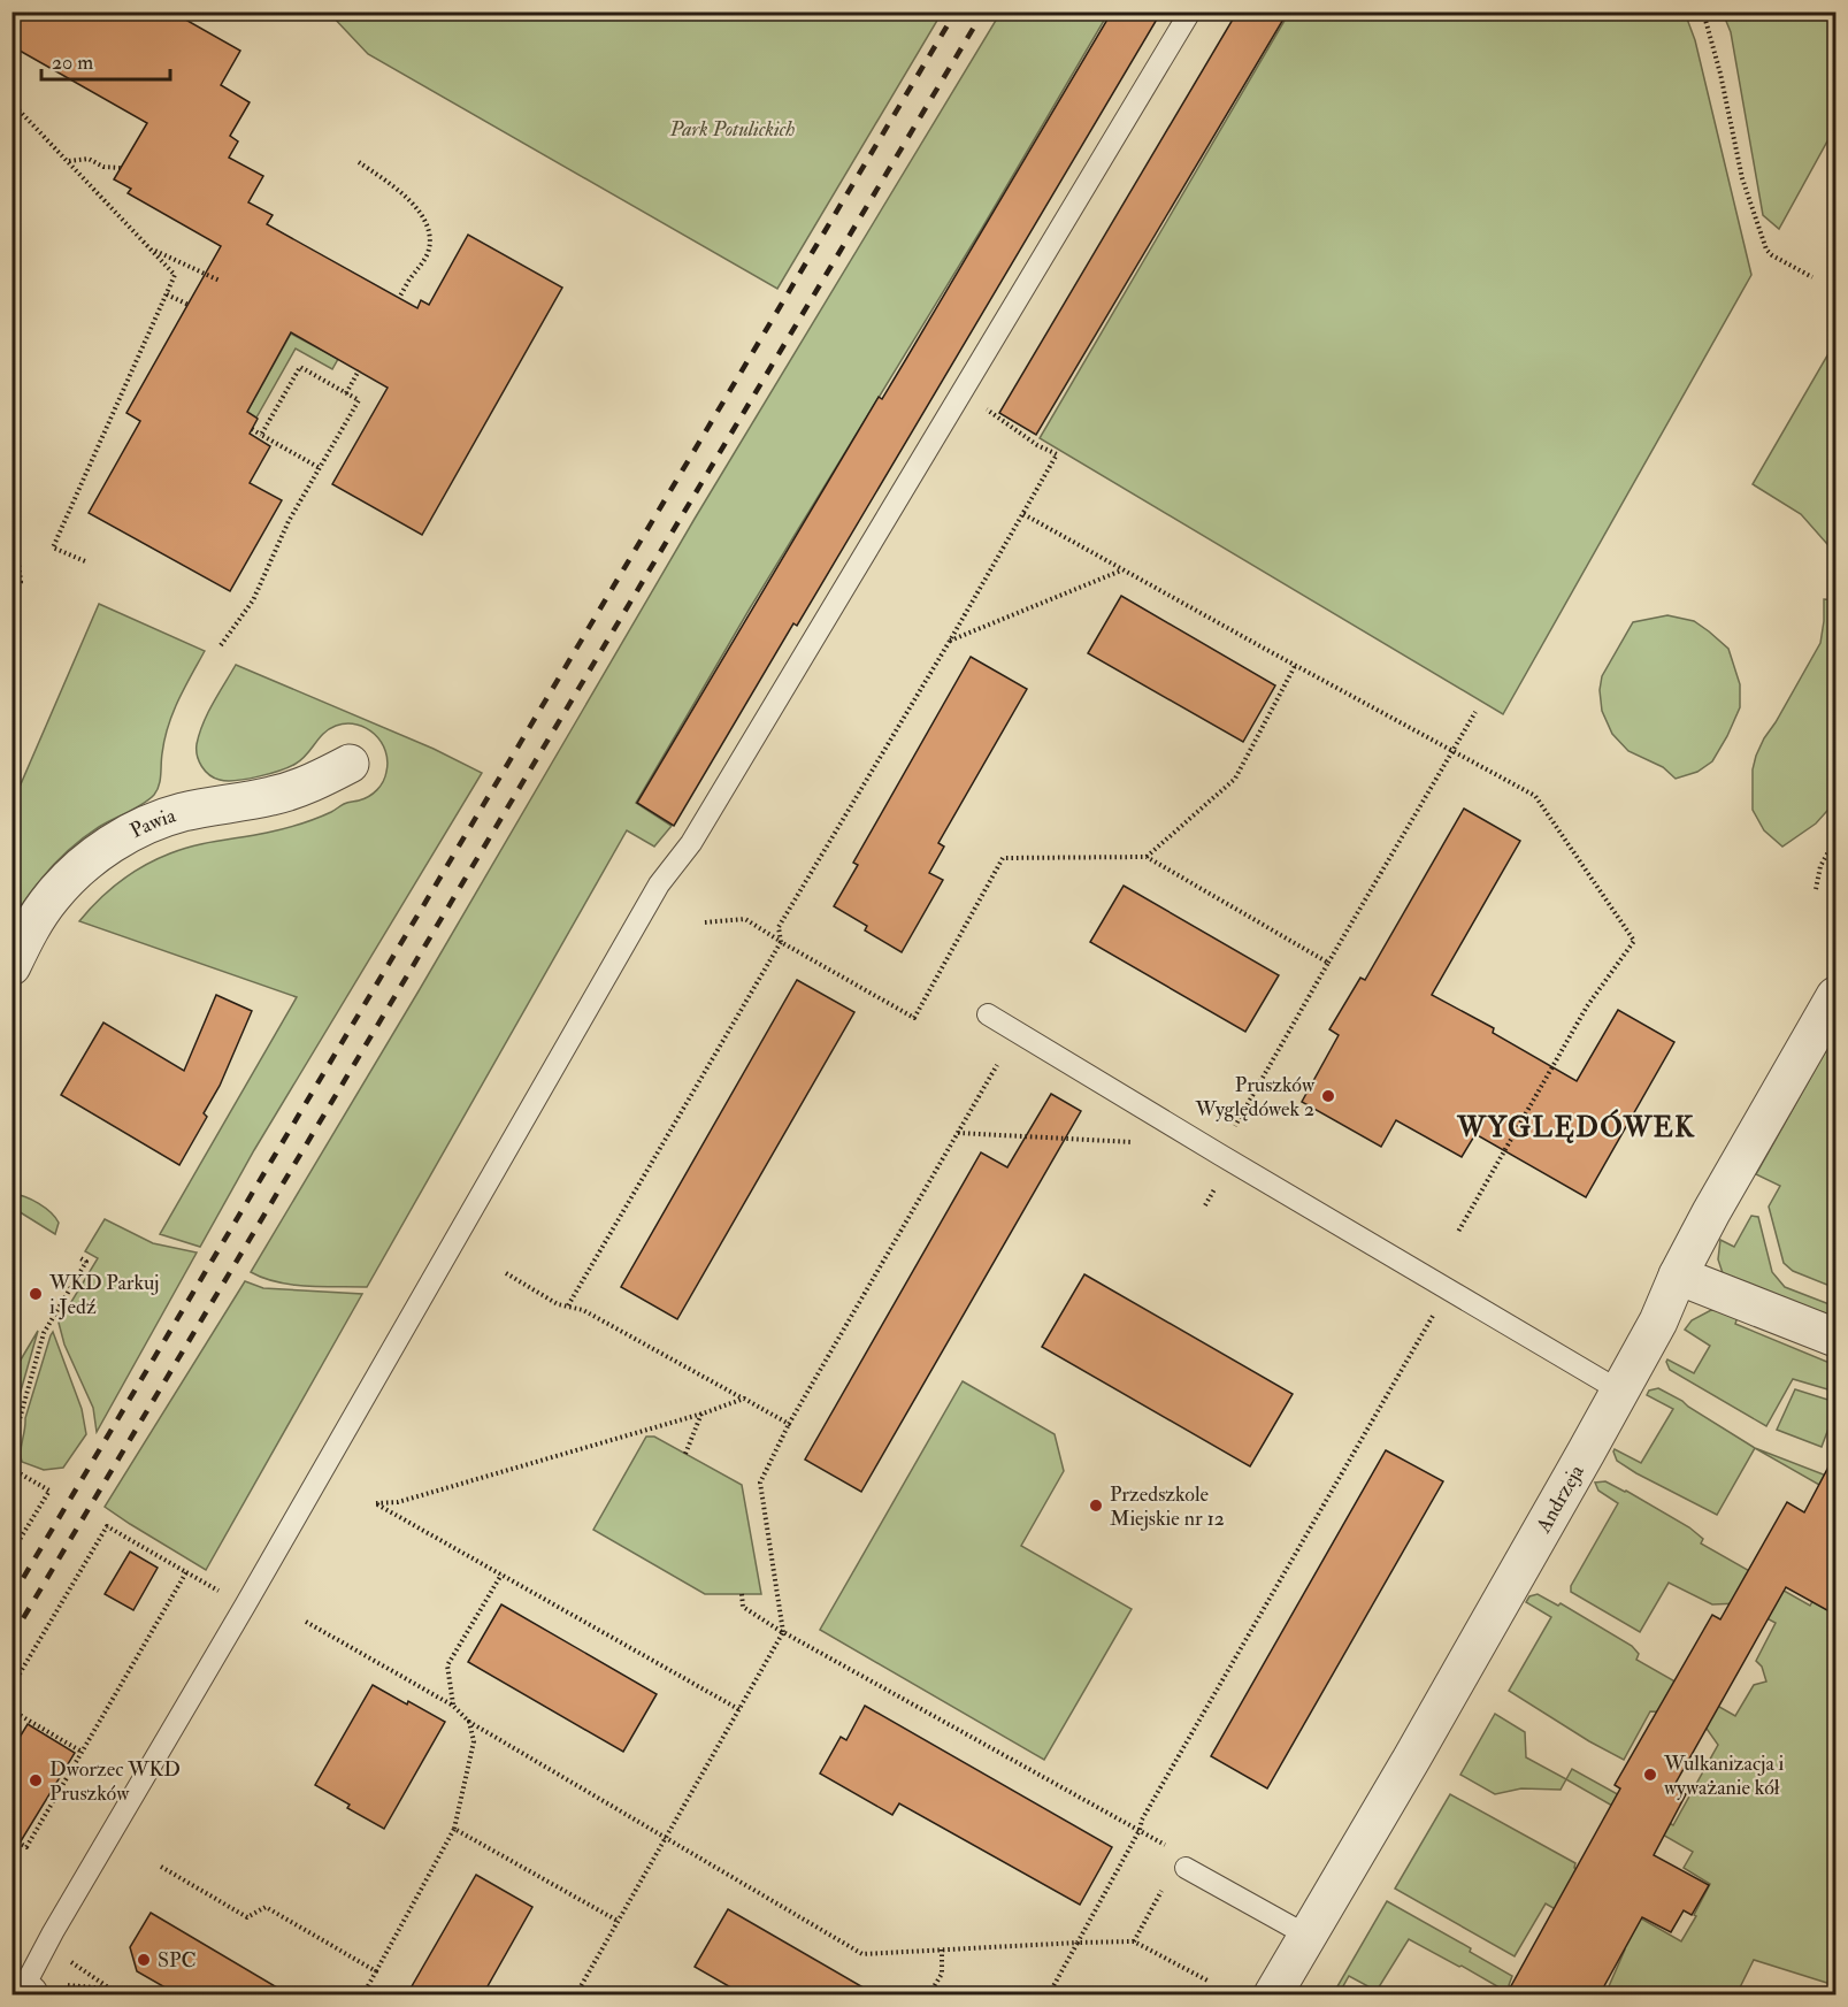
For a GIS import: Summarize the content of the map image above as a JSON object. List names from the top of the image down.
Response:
{
  "streets": {
    "street": ["Pawia", "Andrzeja"]
  },
  "districts": ["WYGLĘDÓWEK"],
  "parks": ["Park Potulickich"],
  "places": [
    "Pruszków Wyględówek 2",
    "WKD Parkuj i Jedź",
    "Przedszkole Miejskie nr 12",
    "Wulkanizacja i wyważanie kół",
    "Dworzec WKD Pruszków",
    "SPC"
  ],
  "scale_bar": "20 m"
}
